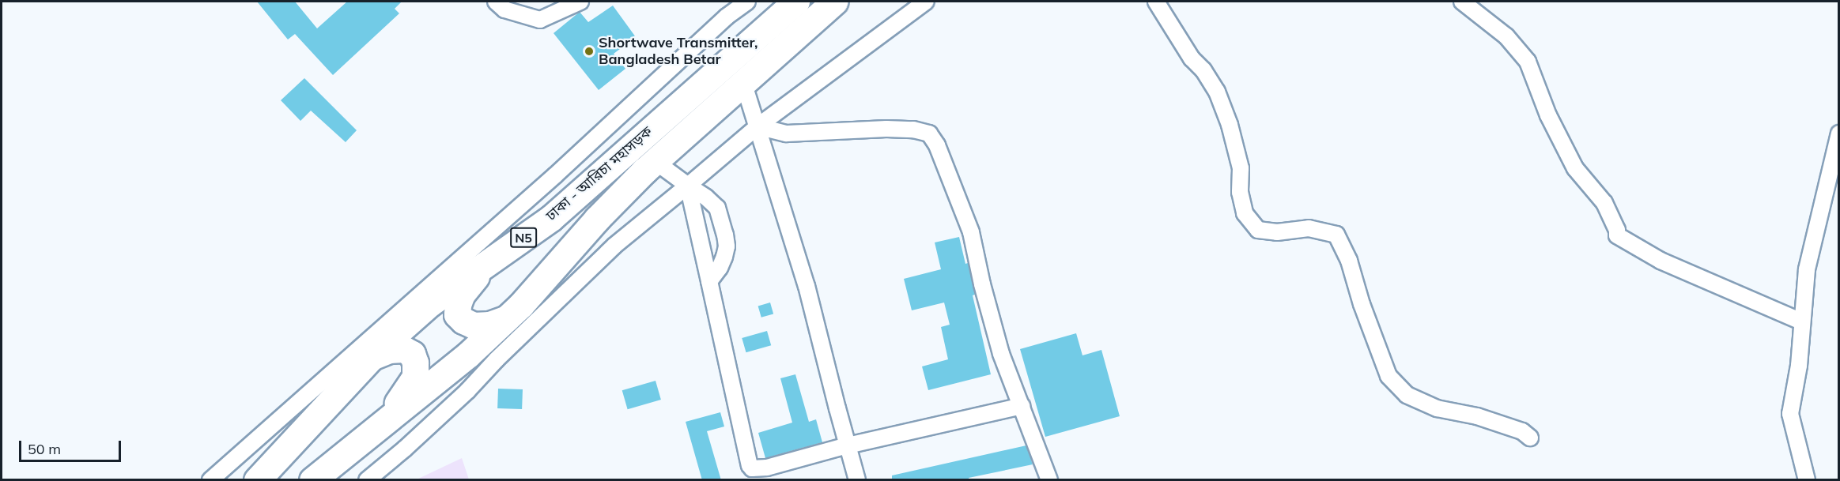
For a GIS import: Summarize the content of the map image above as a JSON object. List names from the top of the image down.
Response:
{
  "streets": {
    "highway": ["ঢাকা - আরিচা মহাসড়ক", "N5"]
  },
  "places": ["Shortwave Transmitter, Bangladesh Betar"],
  "scale_bar": "50 m"
}
